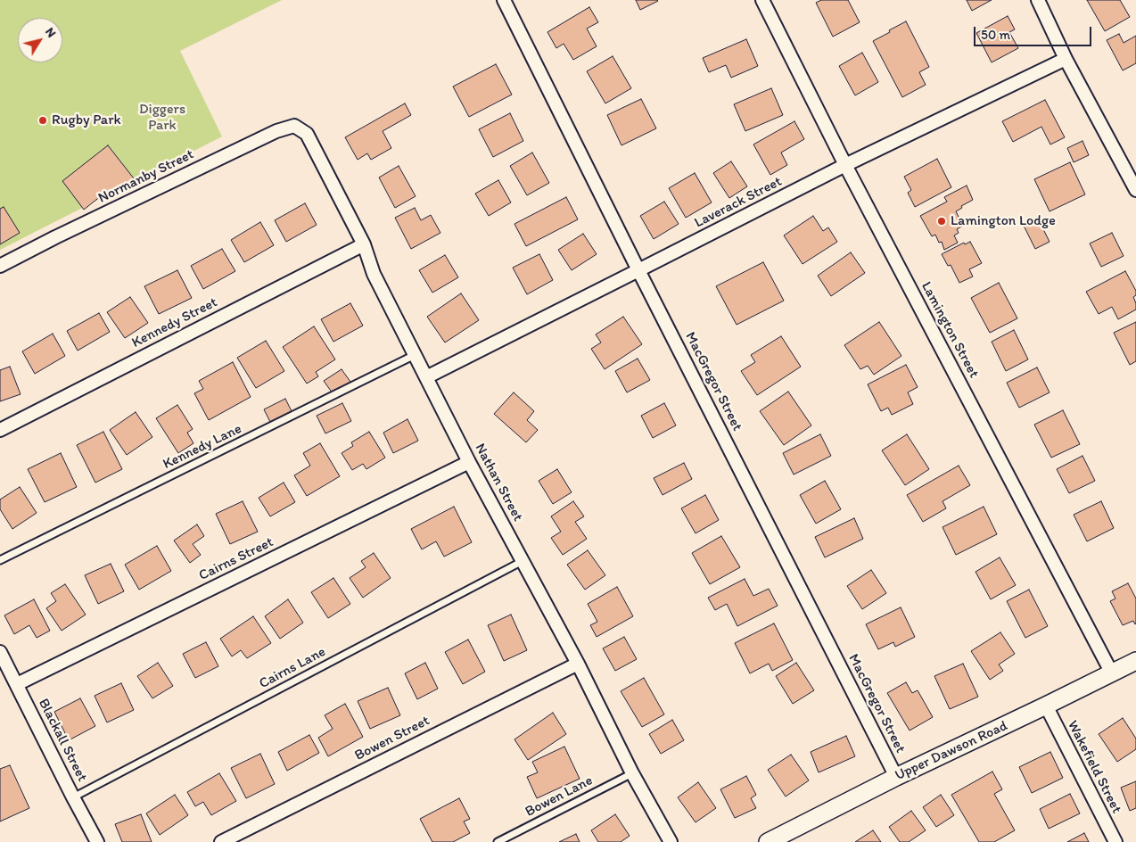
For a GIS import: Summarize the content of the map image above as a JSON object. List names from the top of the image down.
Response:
{
  "streets": {
    "street": [
      "Normanby Street",
      "Laverack Street",
      "Kennedy Street",
      "Lamington Street",
      "MacGregor Street",
      "Nathan Street",
      "Cairns Street",
      "Bowen Street",
      "Blackall Street",
      "Upper Dawson Road",
      "Wakefield Street"
    ],
    "lane": ["Kennedy Lane", "Cairns Lane", "Bowen Lane"]
  },
  "crossings": [
    ["Normanby Street", "Nathan Street"],
    ["Laverack Street", "Lamington Street"],
    ["Laverack Street", "MacGregor Street"],
    ["Laverack Street", "Nathan Street"],
    ["Kennedy Street", "Nathan Street"],
    ["Lamington Street", "Upper Dawson Road"],
    ["MacGregor Street", "Upper Dawson Road"],
    ["Kennedy Lane", "Nathan Street"],
    ["Nathan Street", "Cairns Street"],
    ["Nathan Street", "Cairns Lane"],
    ["Nathan Street", "Bowen Street"],
    ["Nathan Street", "Bowen Lane"],
    ["Cairns Street", "Blackall Street"],
    ["Cairns Lane", "Blackall Street"],
    ["Upper Dawson Road", "Wakefield Street"]
  ],
  "parks": ["Diggers Park"],
  "places": ["Rugby Park", "Lamington Lodge"],
  "scale_bar": "50 m",
  "north": "top right"
}
